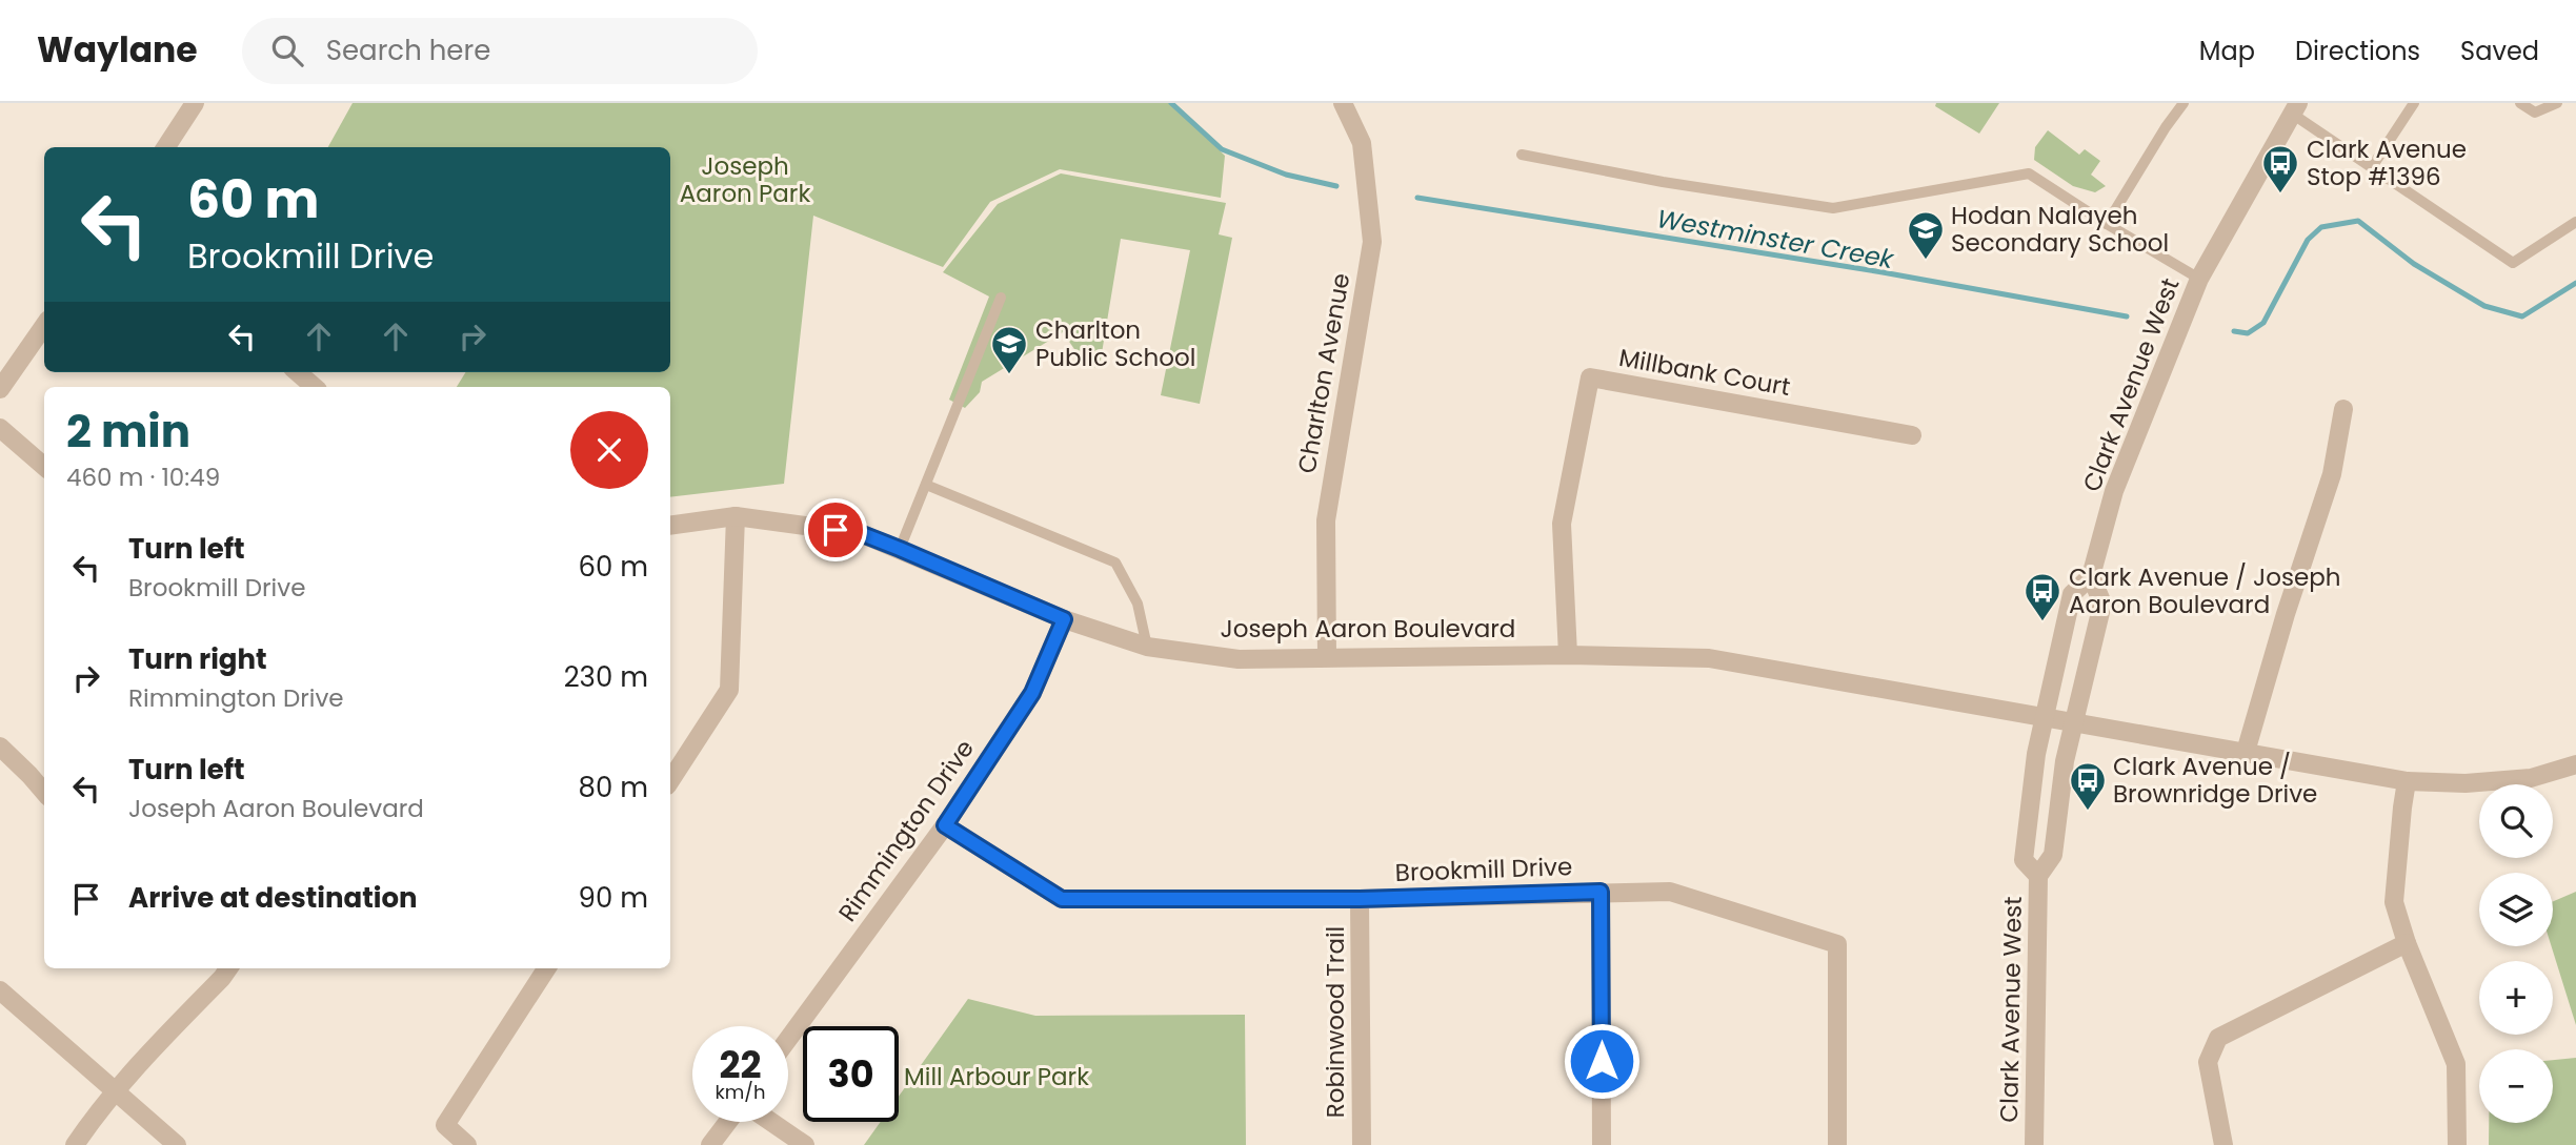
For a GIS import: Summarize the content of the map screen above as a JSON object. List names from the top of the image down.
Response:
{
  "streets": {
    "street": [
      "Millbank Court",
      "Charlton Avenue",
      "Clark Avenue West",
      "Joseph Aaron Boulevard",
      "Rimmington Drive",
      "Brookmill Drive",
      "Robinwood Trail"
    ]
  },
  "crossings": [
    ["Millbank Court", "Joseph Aaron Boulevard"],
    ["Charlton Avenue", "Joseph Aaron Boulevard"],
    ["Clark Avenue West", "Joseph Aaron Boulevard"],
    ["Joseph Aaron Boulevard", "Rimmington Drive"],
    ["Rimmington Drive", "Brookmill Drive"],
    ["Brookmill Drive", "Robinwood Trail"]
  ],
  "water": ["Westminster Creek"],
  "parks": ["Joseph Aaron Park", "Mill Arbour Park"],
  "places": {
    "bus stop": ["Clark Avenue Stop #1396", "Clark Avenue / Joseph Aaron Boulevard", "Clark Avenue / Brownridge Drive"],
    "school or university": ["Hodan Nalayeh Secondary School", "Charlton Public School"]
  },
  "page": {
    "header": "Waylane",
    "search": "Search here",
    "nav": ["Map", "Directions", "Saved"],
    "turn": ["60 m", "Brookmill Drive"],
    "heading": ["2 min", "460 m · 10:49"],
    "list": [
      {
        "name": "Turn left",
        "note": "Brookmill Drive",
        "value": "60 m"
      },
      {
        "name": "Turn right",
        "note": "Rimmington Drive",
        "value": "230 m"
      },
      {
        "name": "Turn left",
        "note": "Joseph Aaron Boulevard",
        "value": "80 m"
      },
      {
        "name": "Arrive at destination",
        "value": "90 m"
      }
    ],
    "map_buttons": ["+", "−"],
    "speed": "22 km/h",
    "limit": "30"
  }
}
